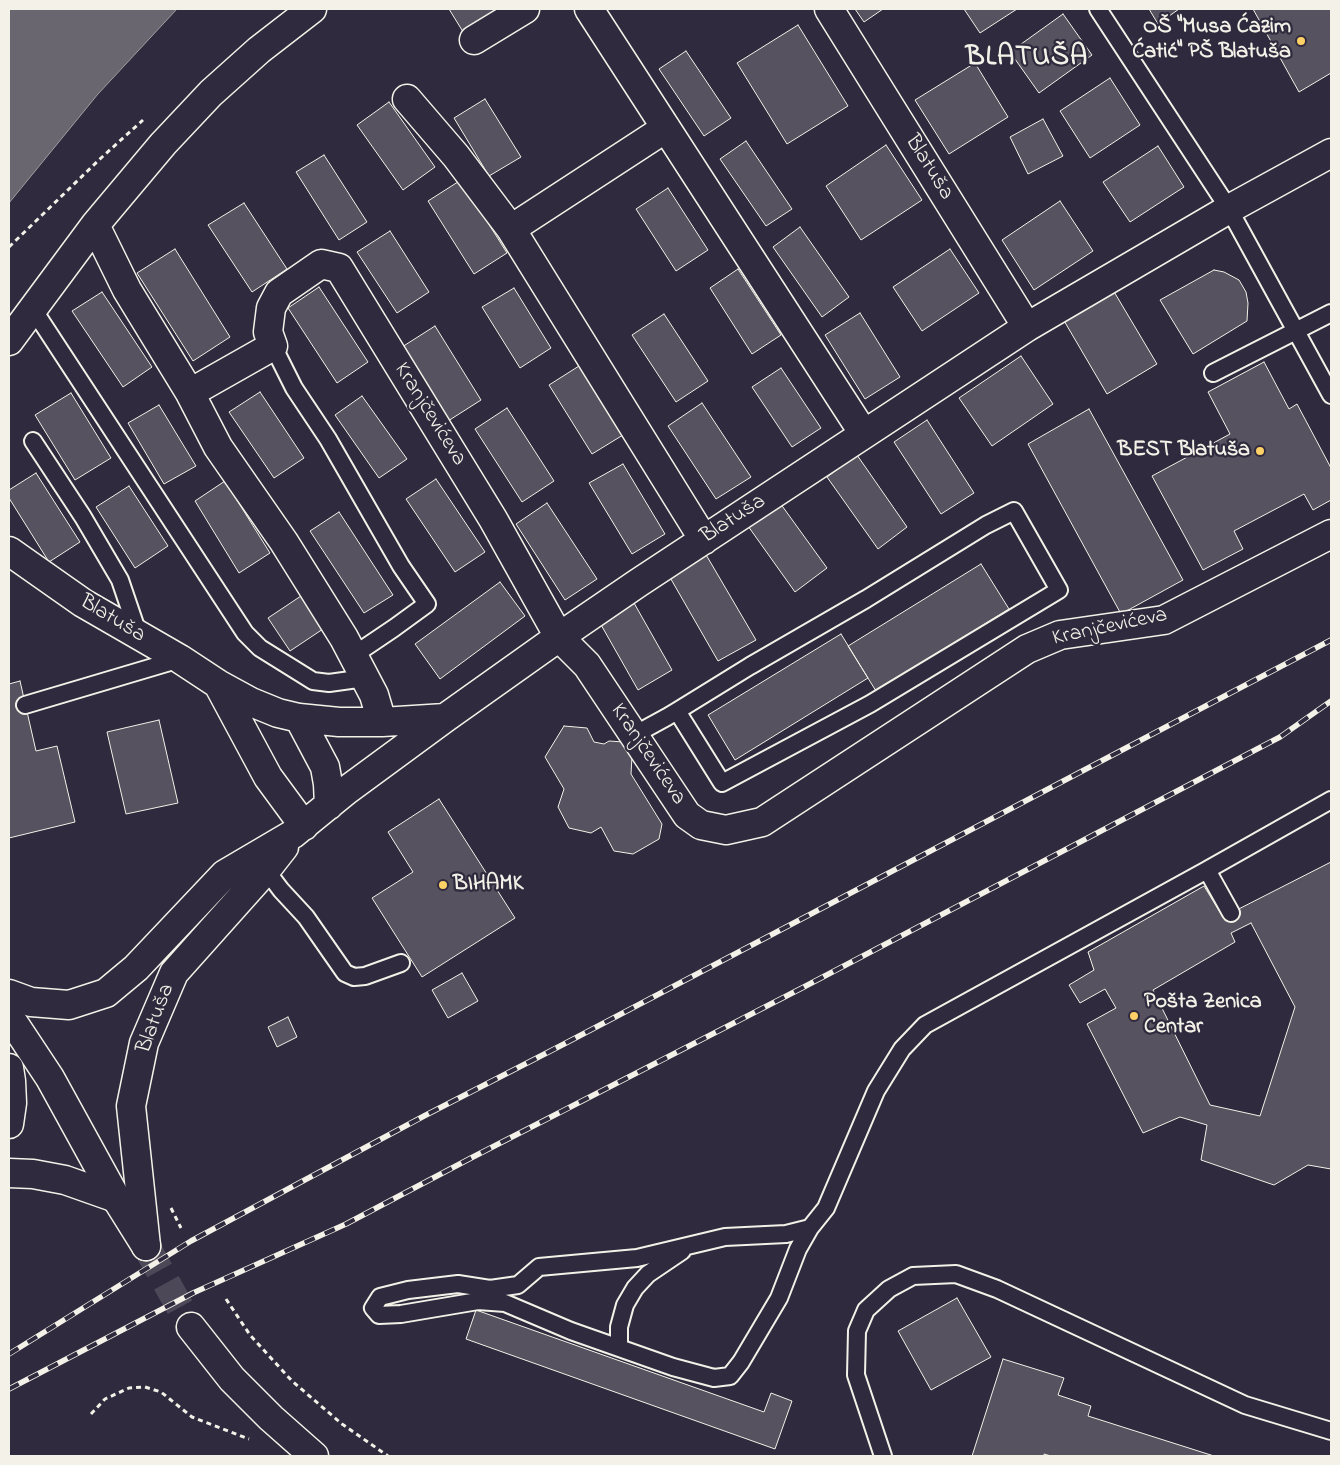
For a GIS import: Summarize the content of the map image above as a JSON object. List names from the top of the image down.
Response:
{
  "streets": {
    "street": ["Blatuša", "Kranjčevićeva"]
  },
  "crossings": [
    ["Blatuša", "Kranjčevićeva"]
  ],
  "districts": ["BLATUŠA"],
  "places": [
    "OŠ \"Musa Ćazim Ćatić\" PŠ Blatuša",
    "BEST Blatuša",
    "BIHAMK",
    "Pošta Zenica Centar"
  ]
}
